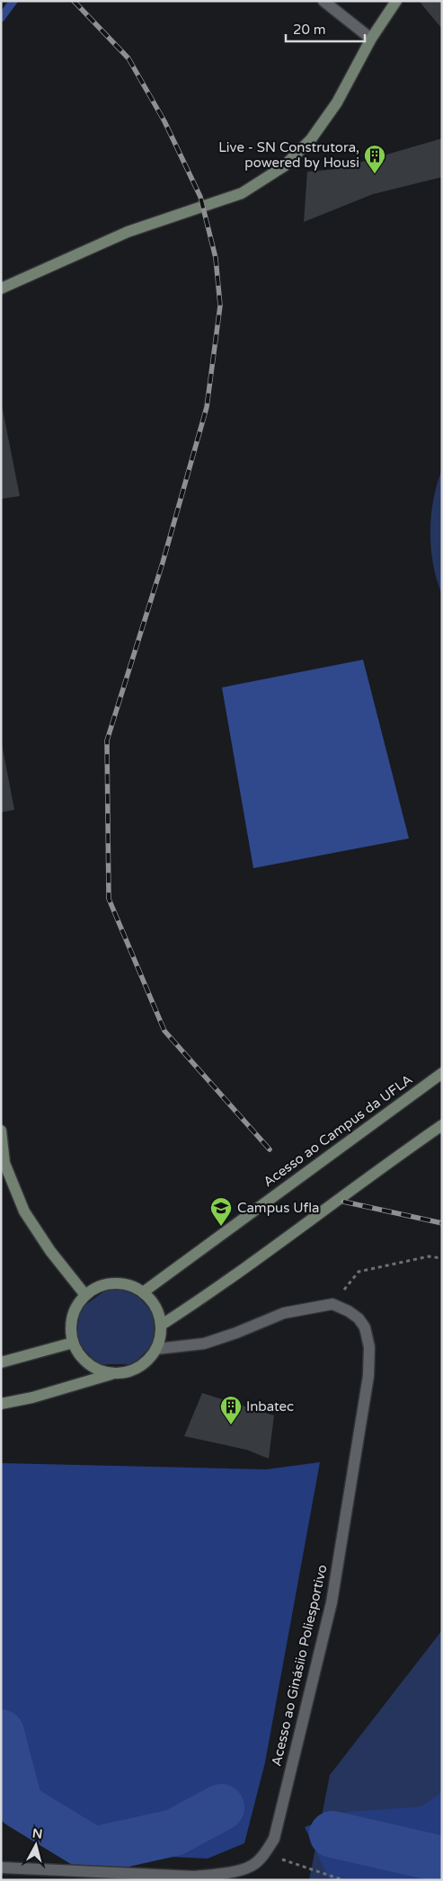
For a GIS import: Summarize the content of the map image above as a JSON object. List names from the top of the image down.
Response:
{
  "streets": {
    "street": ["Acesso ao Campus da UFLA", "Acesso ao Ginásiio Poliesportivo"]
  },
  "places": {
    "building": ["Live - SN Construtora, powered by Housi", "Inbatec"],
    "school or university": ["Campus Ufla"]
  },
  "scale_bar": "20 m",
  "north": "top"
}
